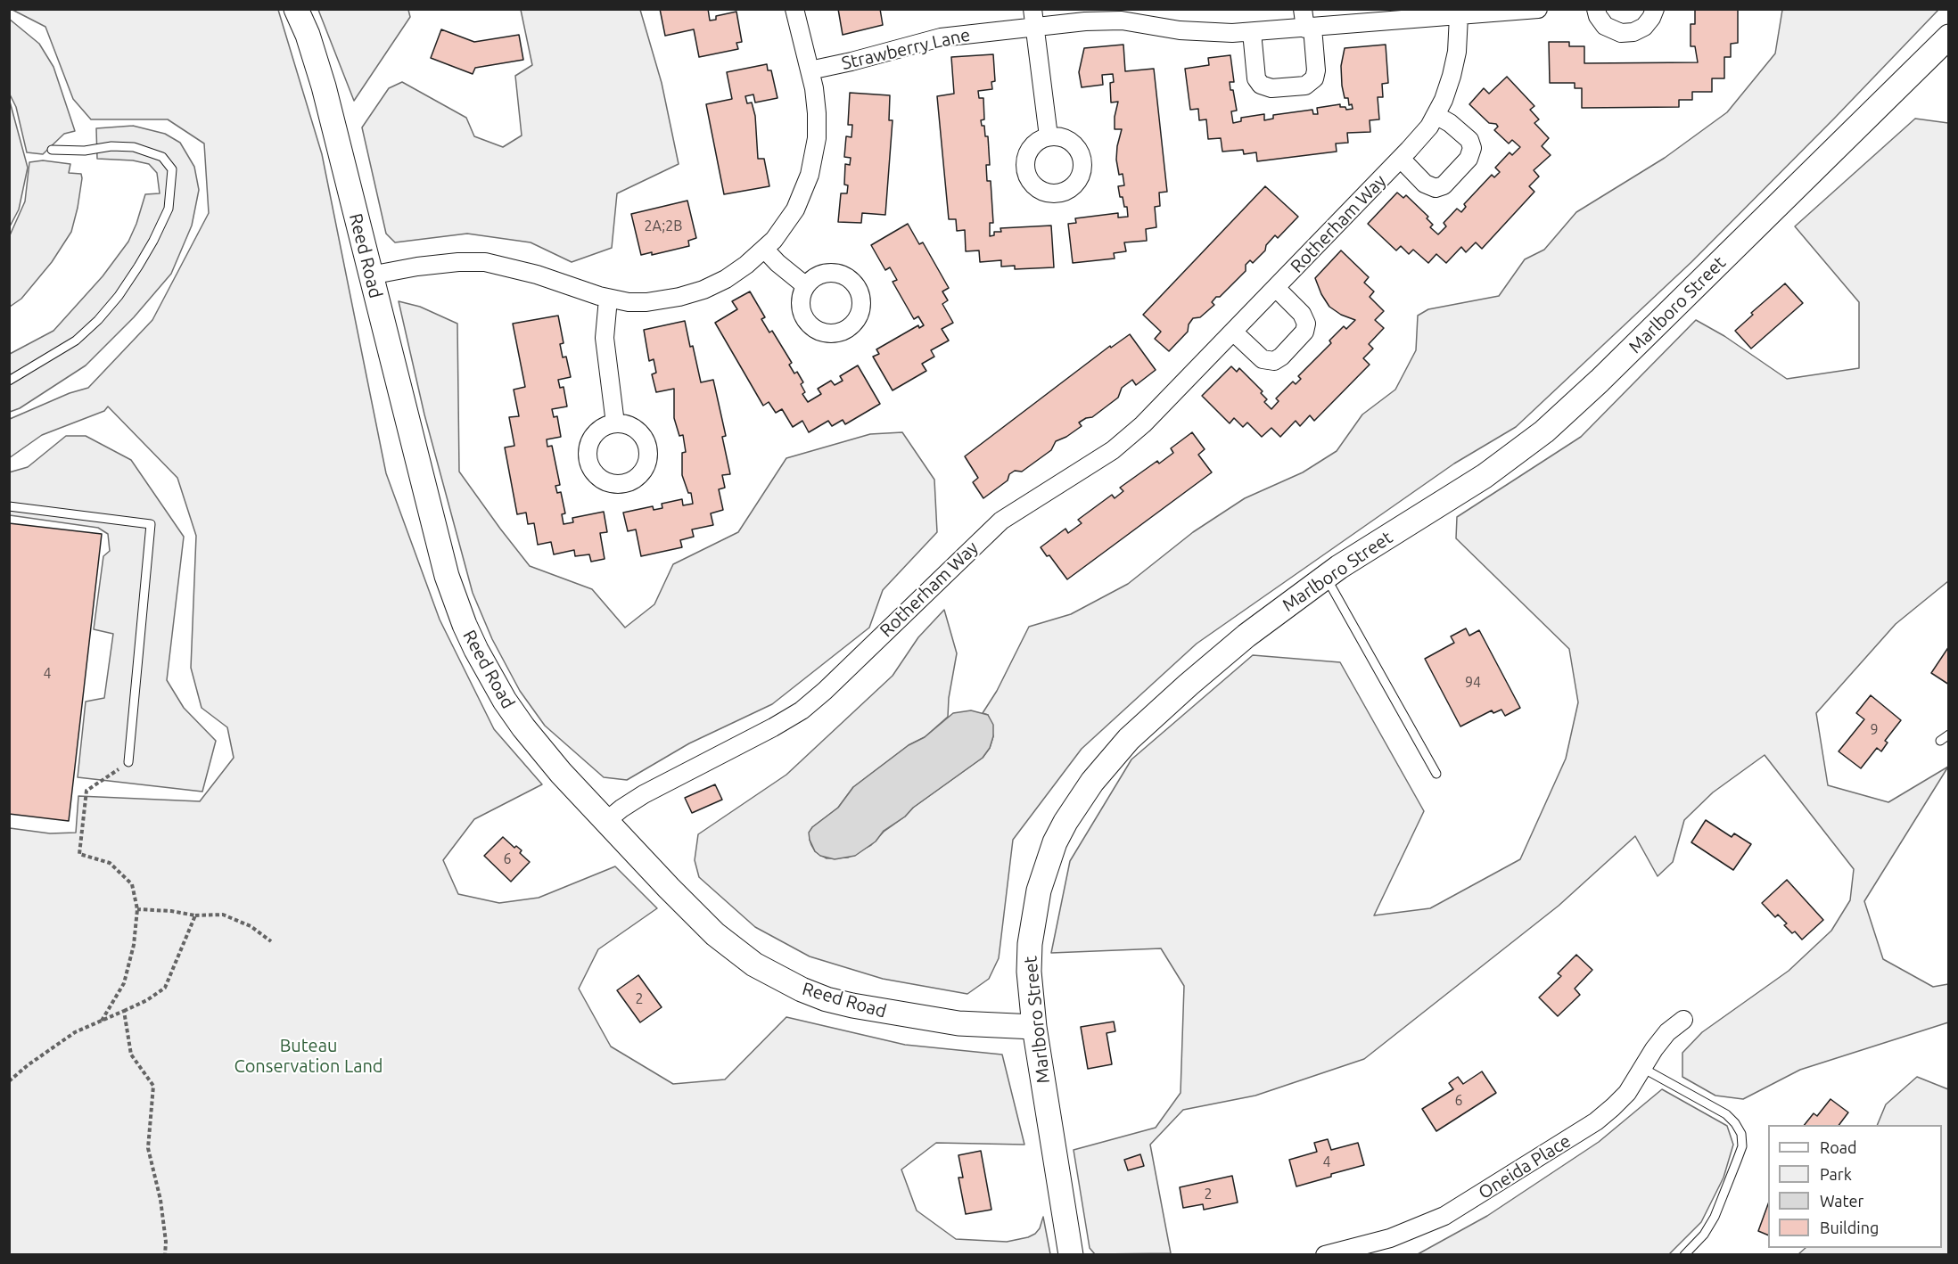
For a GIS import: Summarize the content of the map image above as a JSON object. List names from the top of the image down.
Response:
{
  "streets": {
    "street": [
      "Strawberry Lane",
      "Rotherham Way",
      "Reed Road",
      "Marlboro Street",
      "Oneida Place"
    ]
  },
  "crossings": [
    ["Strawberry Lane", "Rotherham Way"],
    ["Rotherham Way", "Reed Road"],
    ["Reed Road", "Marlboro Street"]
  ],
  "parks": ["Buteau Conservation Land"],
  "house_numbers": [
    "2A;2B",
    "4",
    "94",
    "9",
    "6",
    "2",
    "6",
    "4",
    "2"
  ],
  "legend": [
    "Road",
    "Park",
    "Water",
    "Building"
  ]
}
